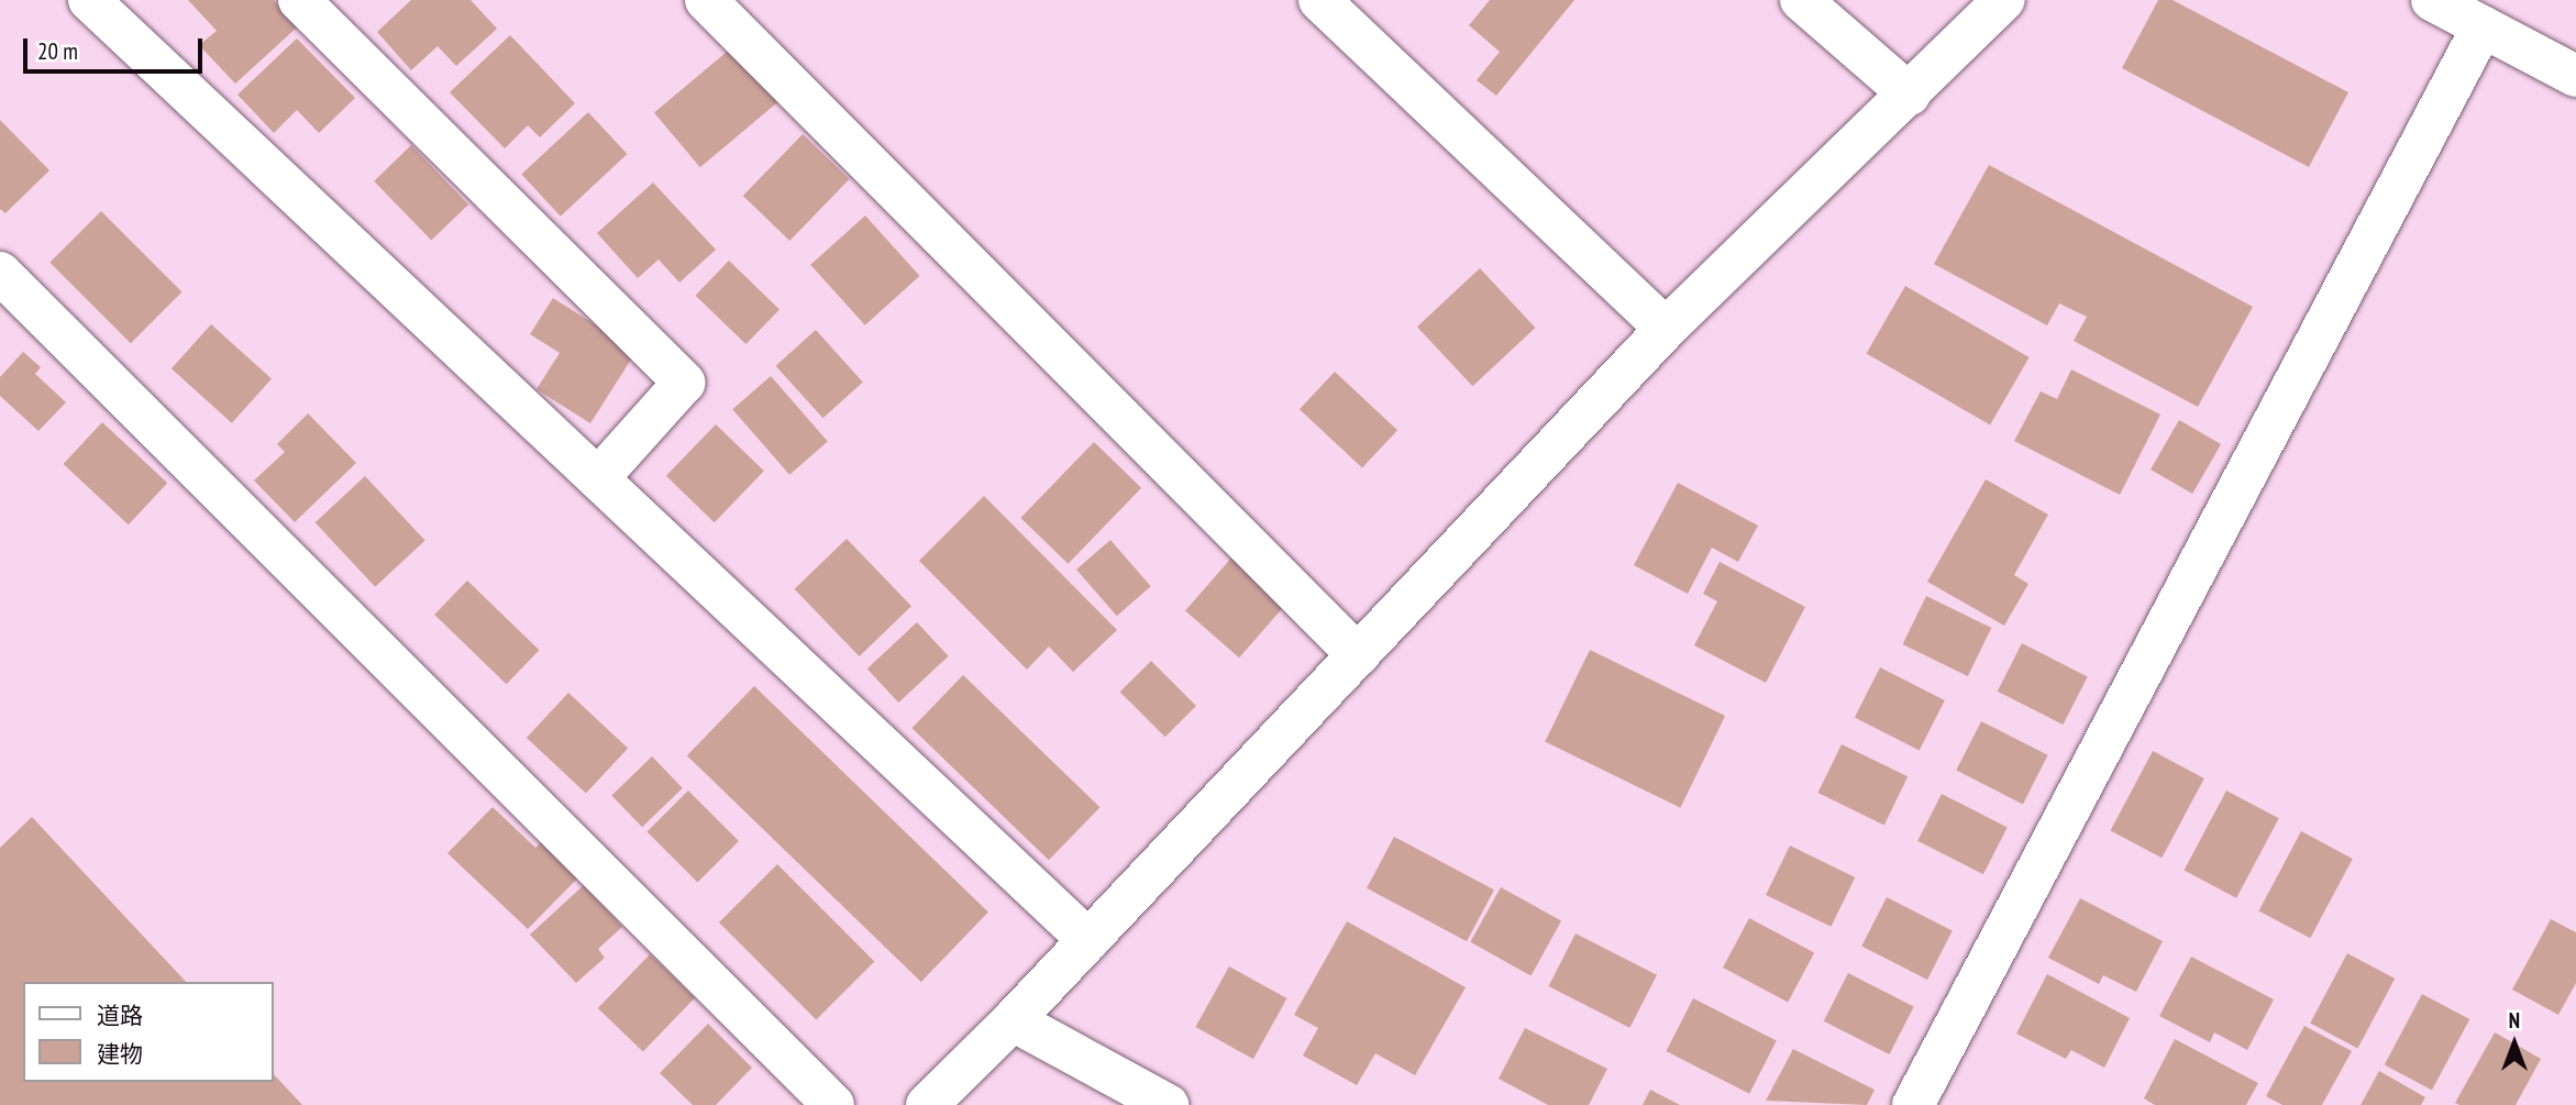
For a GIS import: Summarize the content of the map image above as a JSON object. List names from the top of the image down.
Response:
{
  "legend": ["道路", "建物"],
  "scale_bar": "20 m",
  "north": "top"
}
